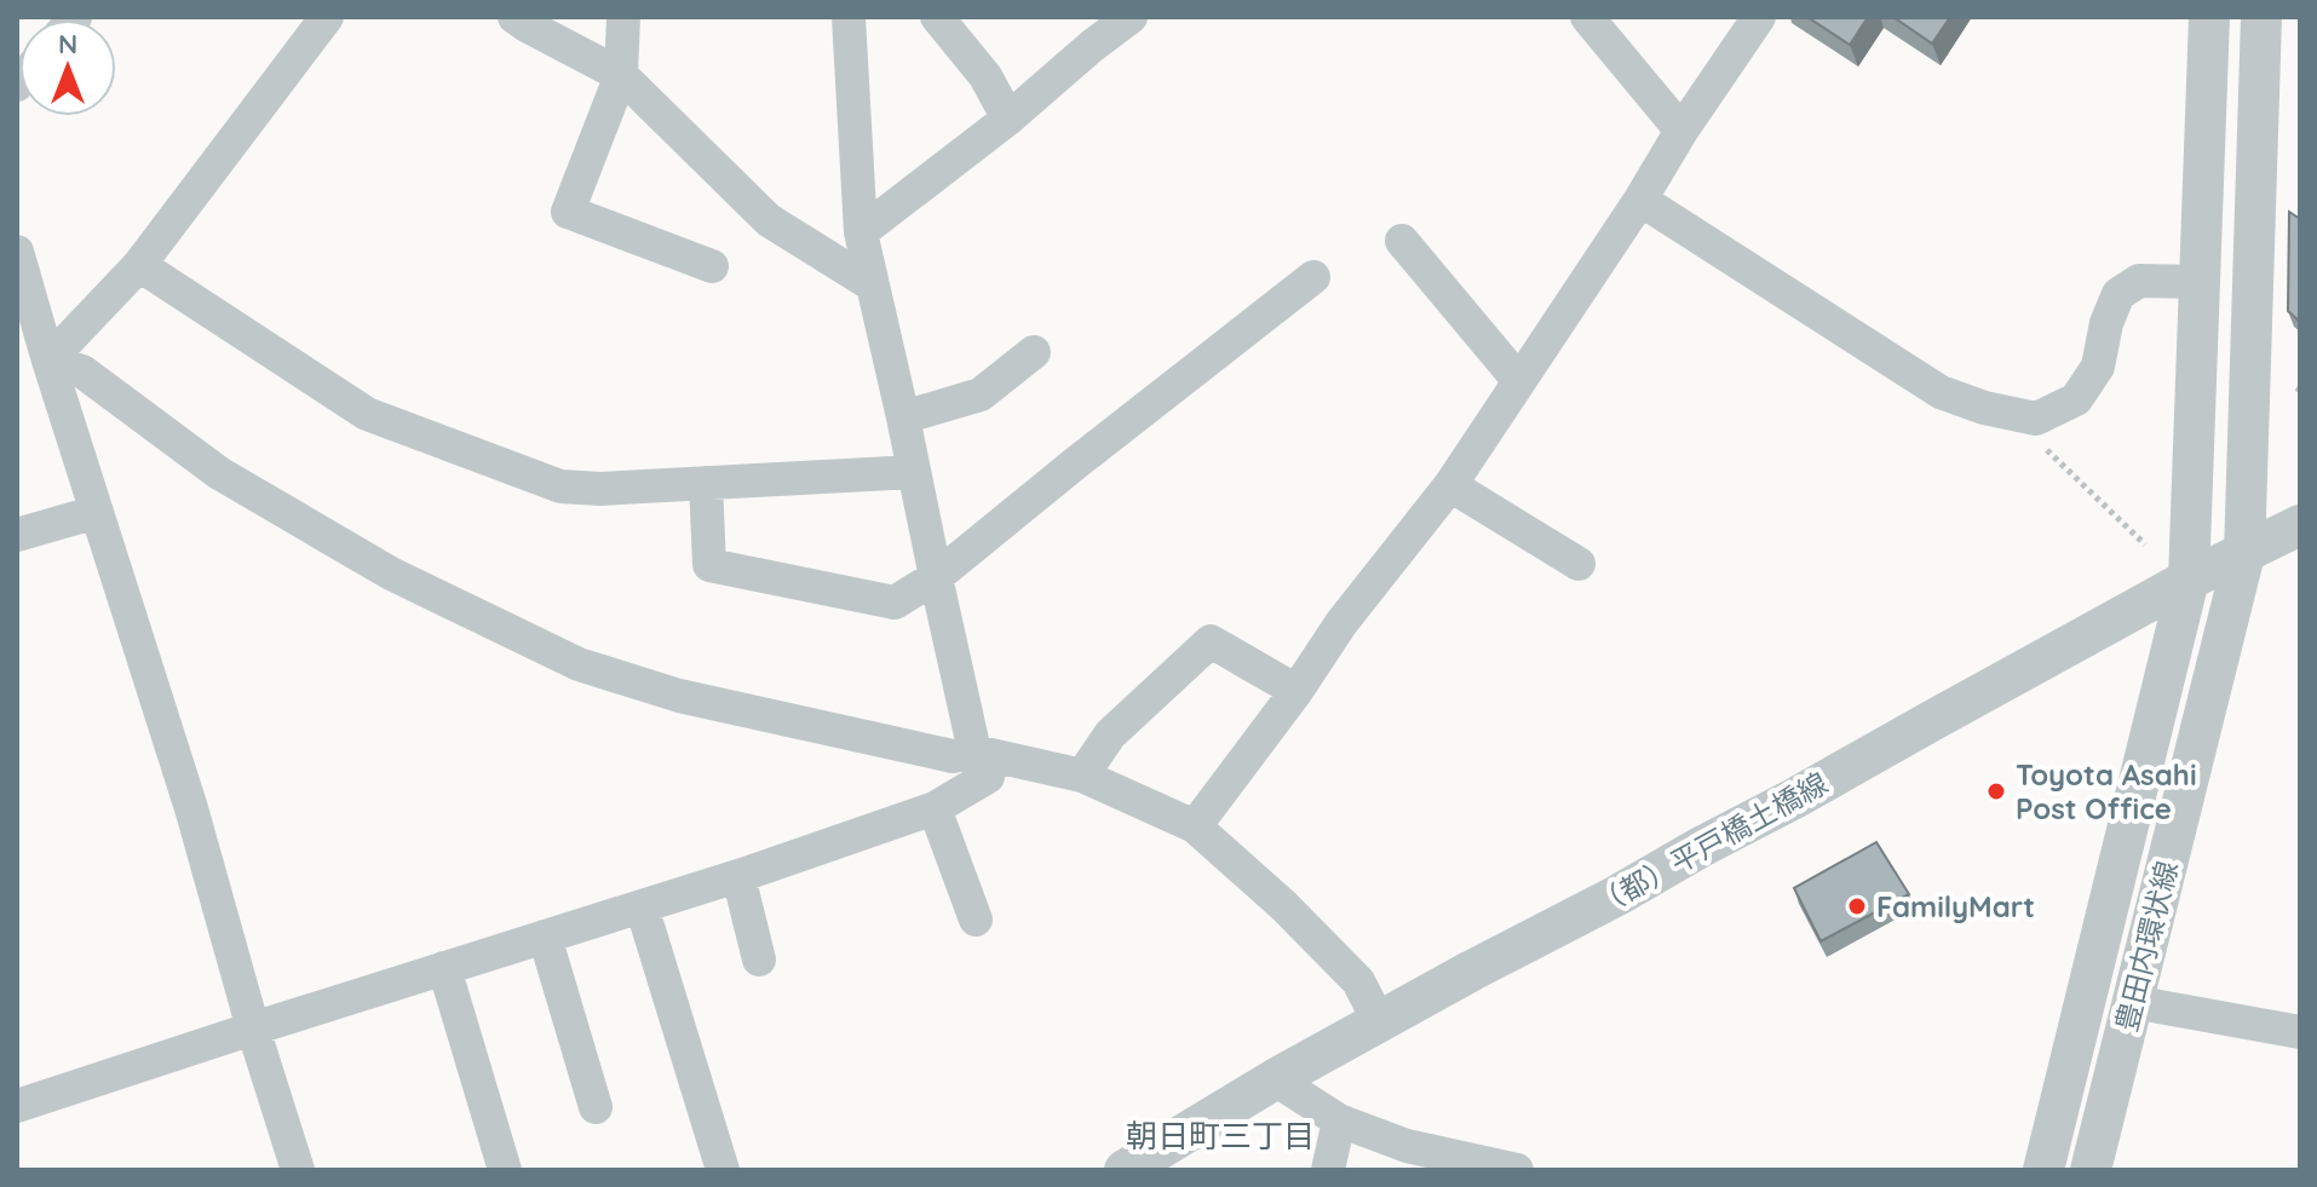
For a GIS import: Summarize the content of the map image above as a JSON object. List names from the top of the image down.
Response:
{
  "streets": {
    "street": ["（都）平戸橋土橋線", "豊田内環状線"]
  },
  "crossings": [
    ["（都）平戸橋土橋線", "豊田内環状線"]
  ],
  "districts": ["朝日町三丁目"],
  "places": ["Toyota Asahi Post Office", "FamilyMart"],
  "north": "top"
}
